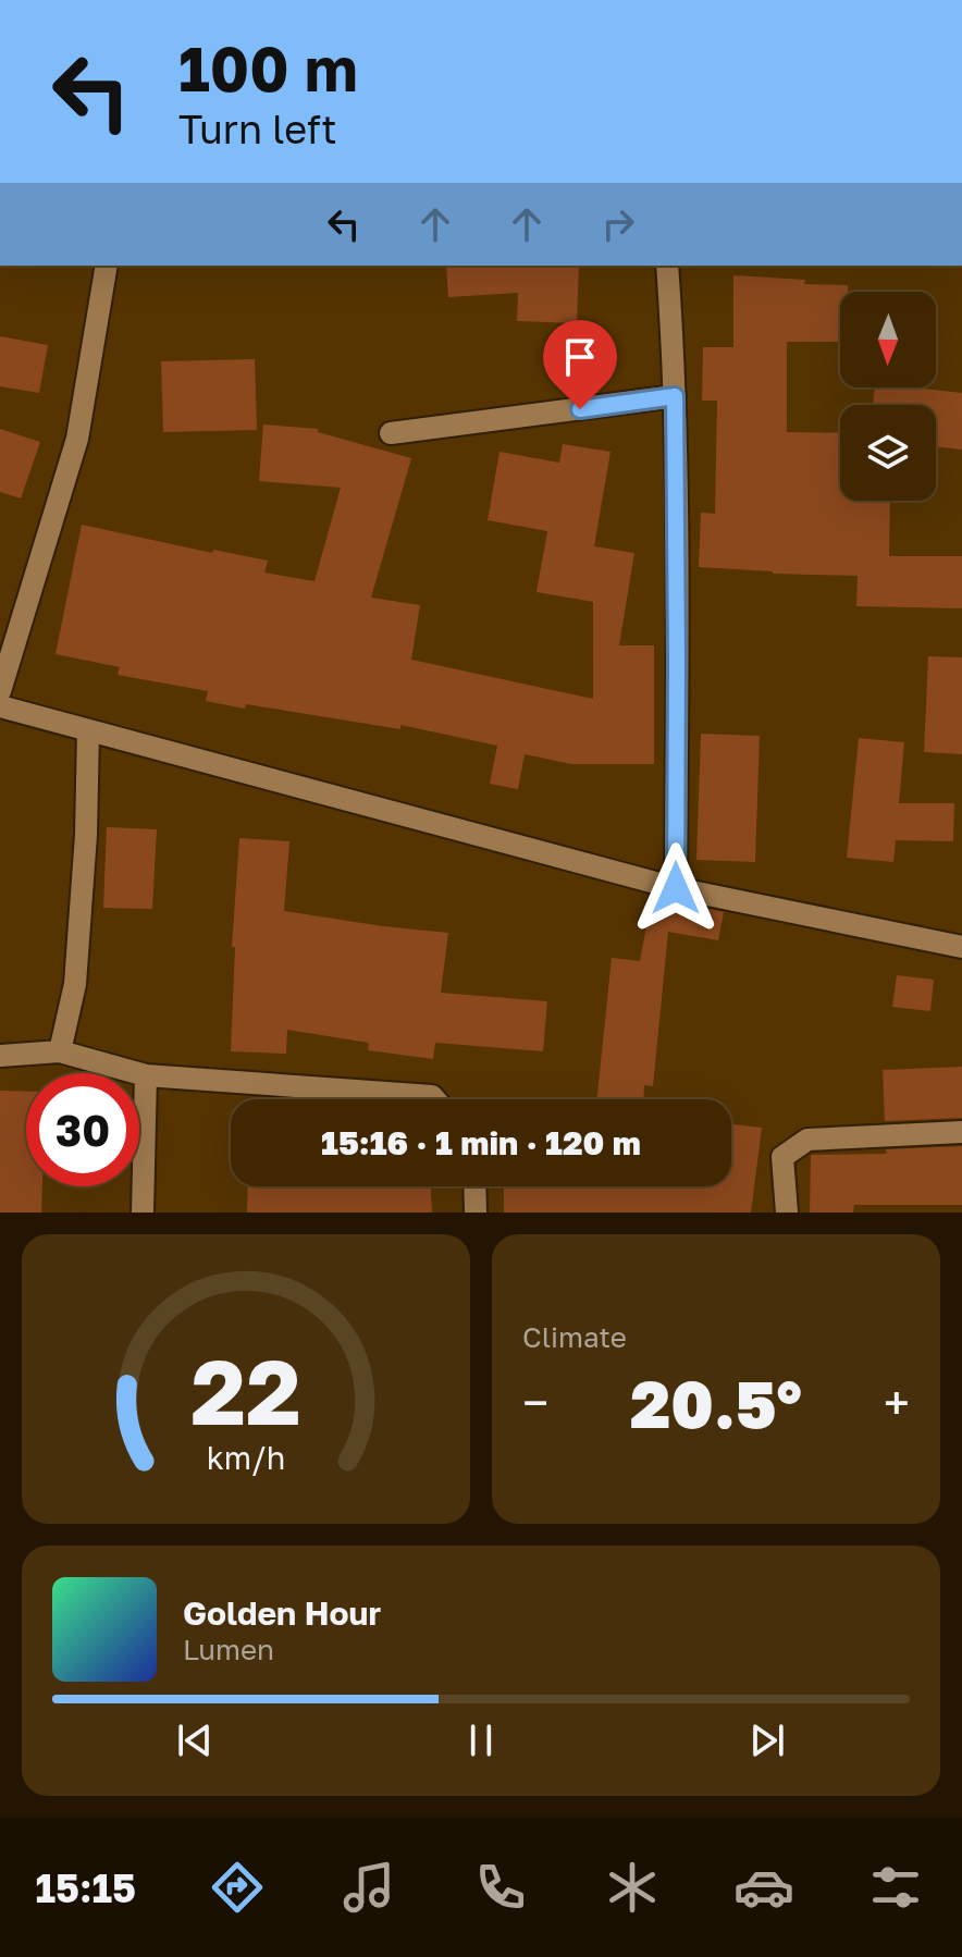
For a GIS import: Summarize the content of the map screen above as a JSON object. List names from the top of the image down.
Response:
{
  "north": "bottom",
  "page": {
    "turn": ["100 m", "Turn left"],
    "limit": "30",
    "trip": "15:16 · 1 min · 120 m",
    "tile": "Climate",
    "heat": ["−", "20.5°", "+"],
    "song": ["Golden Hour", "Lumen"],
    "tabs": "15:15",
    "gauge": ["22", "km/h"]
  }
}
